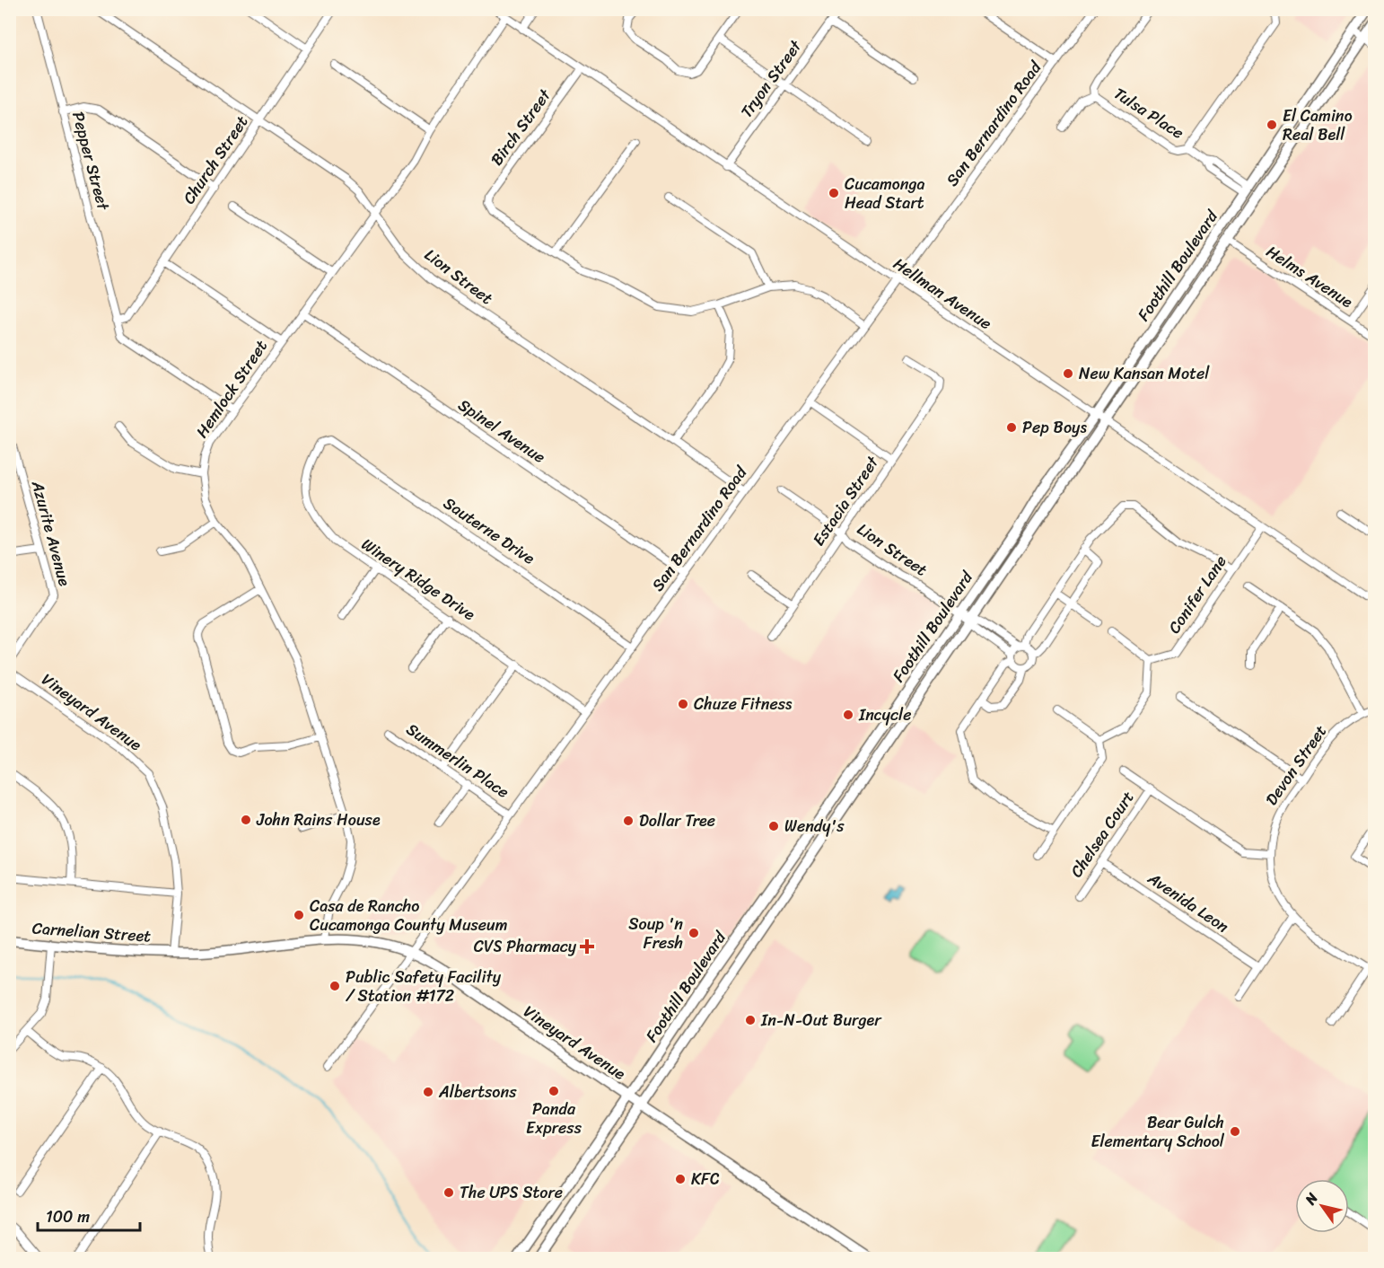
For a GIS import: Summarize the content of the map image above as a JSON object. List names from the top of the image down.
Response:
{
  "streets": {
    "main road": ["Foothill Boulevard", "Vineyard Avenue", "Carnelian Street"],
    "street": [
      "Tryon Street",
      "Tulsa Place",
      "San Bernardino Road",
      "Birch Street",
      "Church Street",
      "Pepper Street",
      "Lion Street",
      "Helms Avenue",
      "Hellman Avenue",
      "Hemlock Street",
      "Spinel Avenue",
      "Estacia Street",
      "Sauterne Drive",
      "Azurite Avenue",
      "Winery Ridge Drive",
      "Conifer Lane",
      "Summerlin Place",
      "Devon Street",
      "Chelsea Court",
      "Avenida Leon"
    ]
  },
  "crossings": [
    ["Tryon Street", "Hellman Avenue"],
    ["San Bernardino Road", "Lion Street"],
    ["San Bernardino Road", "Hellman Avenue"],
    ["San Bernardino Road", "Spinel Avenue"],
    ["San Bernardino Road", "Sauterne Drive"],
    ["San Bernardino Road", "Winery Ridge Drive"],
    ["San Bernardino Road", "Vineyard Avenue"],
    ["San Bernardino Road", "Summerlin Place"],
    ["Birch Street", "Hellman Avenue"],
    ["Church Street", "Pepper Street"],
    ["Church Street", "Lion Street"],
    ["Pepper Street", "Hemlock Street"],
    ["Foothill Boulevard", "Lion Street"],
    ["Foothill Boulevard", "Helms Avenue"],
    ["Foothill Boulevard", "Hellman Avenue"],
    ["Foothill Boulevard", "Vineyard Avenue"],
    ["Lion Street", "Hemlock Street"],
    ["Lion Street", "Estacia Street"],
    ["Hellman Avenue", "Hemlock Street"],
    ["Hellman Avenue", "Conifer Lane"],
    ["Hemlock Street", "Spinel Avenue"],
    ["Hemlock Street", "Vineyard Avenue"],
    ["Sauterne Drive", "Winery Ridge Drive"],
    ["Vineyard Avenue", "Carnelian Street"],
    ["Chelsea Court", "Avenida Leon"]
  ],
  "places": {
    "other": [
      "El Camino Real Bell",
      "Cucamonga Head Start",
      "New Kansan Motel",
      "Pep Boys",
      "Chuze Fitness",
      "Incycle",
      "John Rains House",
      "Dollar Tree",
      "Wendy's",
      "Casa de Rancho Cucamonga County Museum",
      "Soup 'n Fresh",
      "Public Safety Facility / Station #172",
      "In-N-Out Burger",
      "Panda Express",
      "Albertsons",
      "Bear Gulch Elementary School",
      "KFC",
      "The UPS Store"
    ],
    "health": ["CVS Pharmacy"]
  },
  "scale_bar": "100 m",
  "north": "top left"
}
